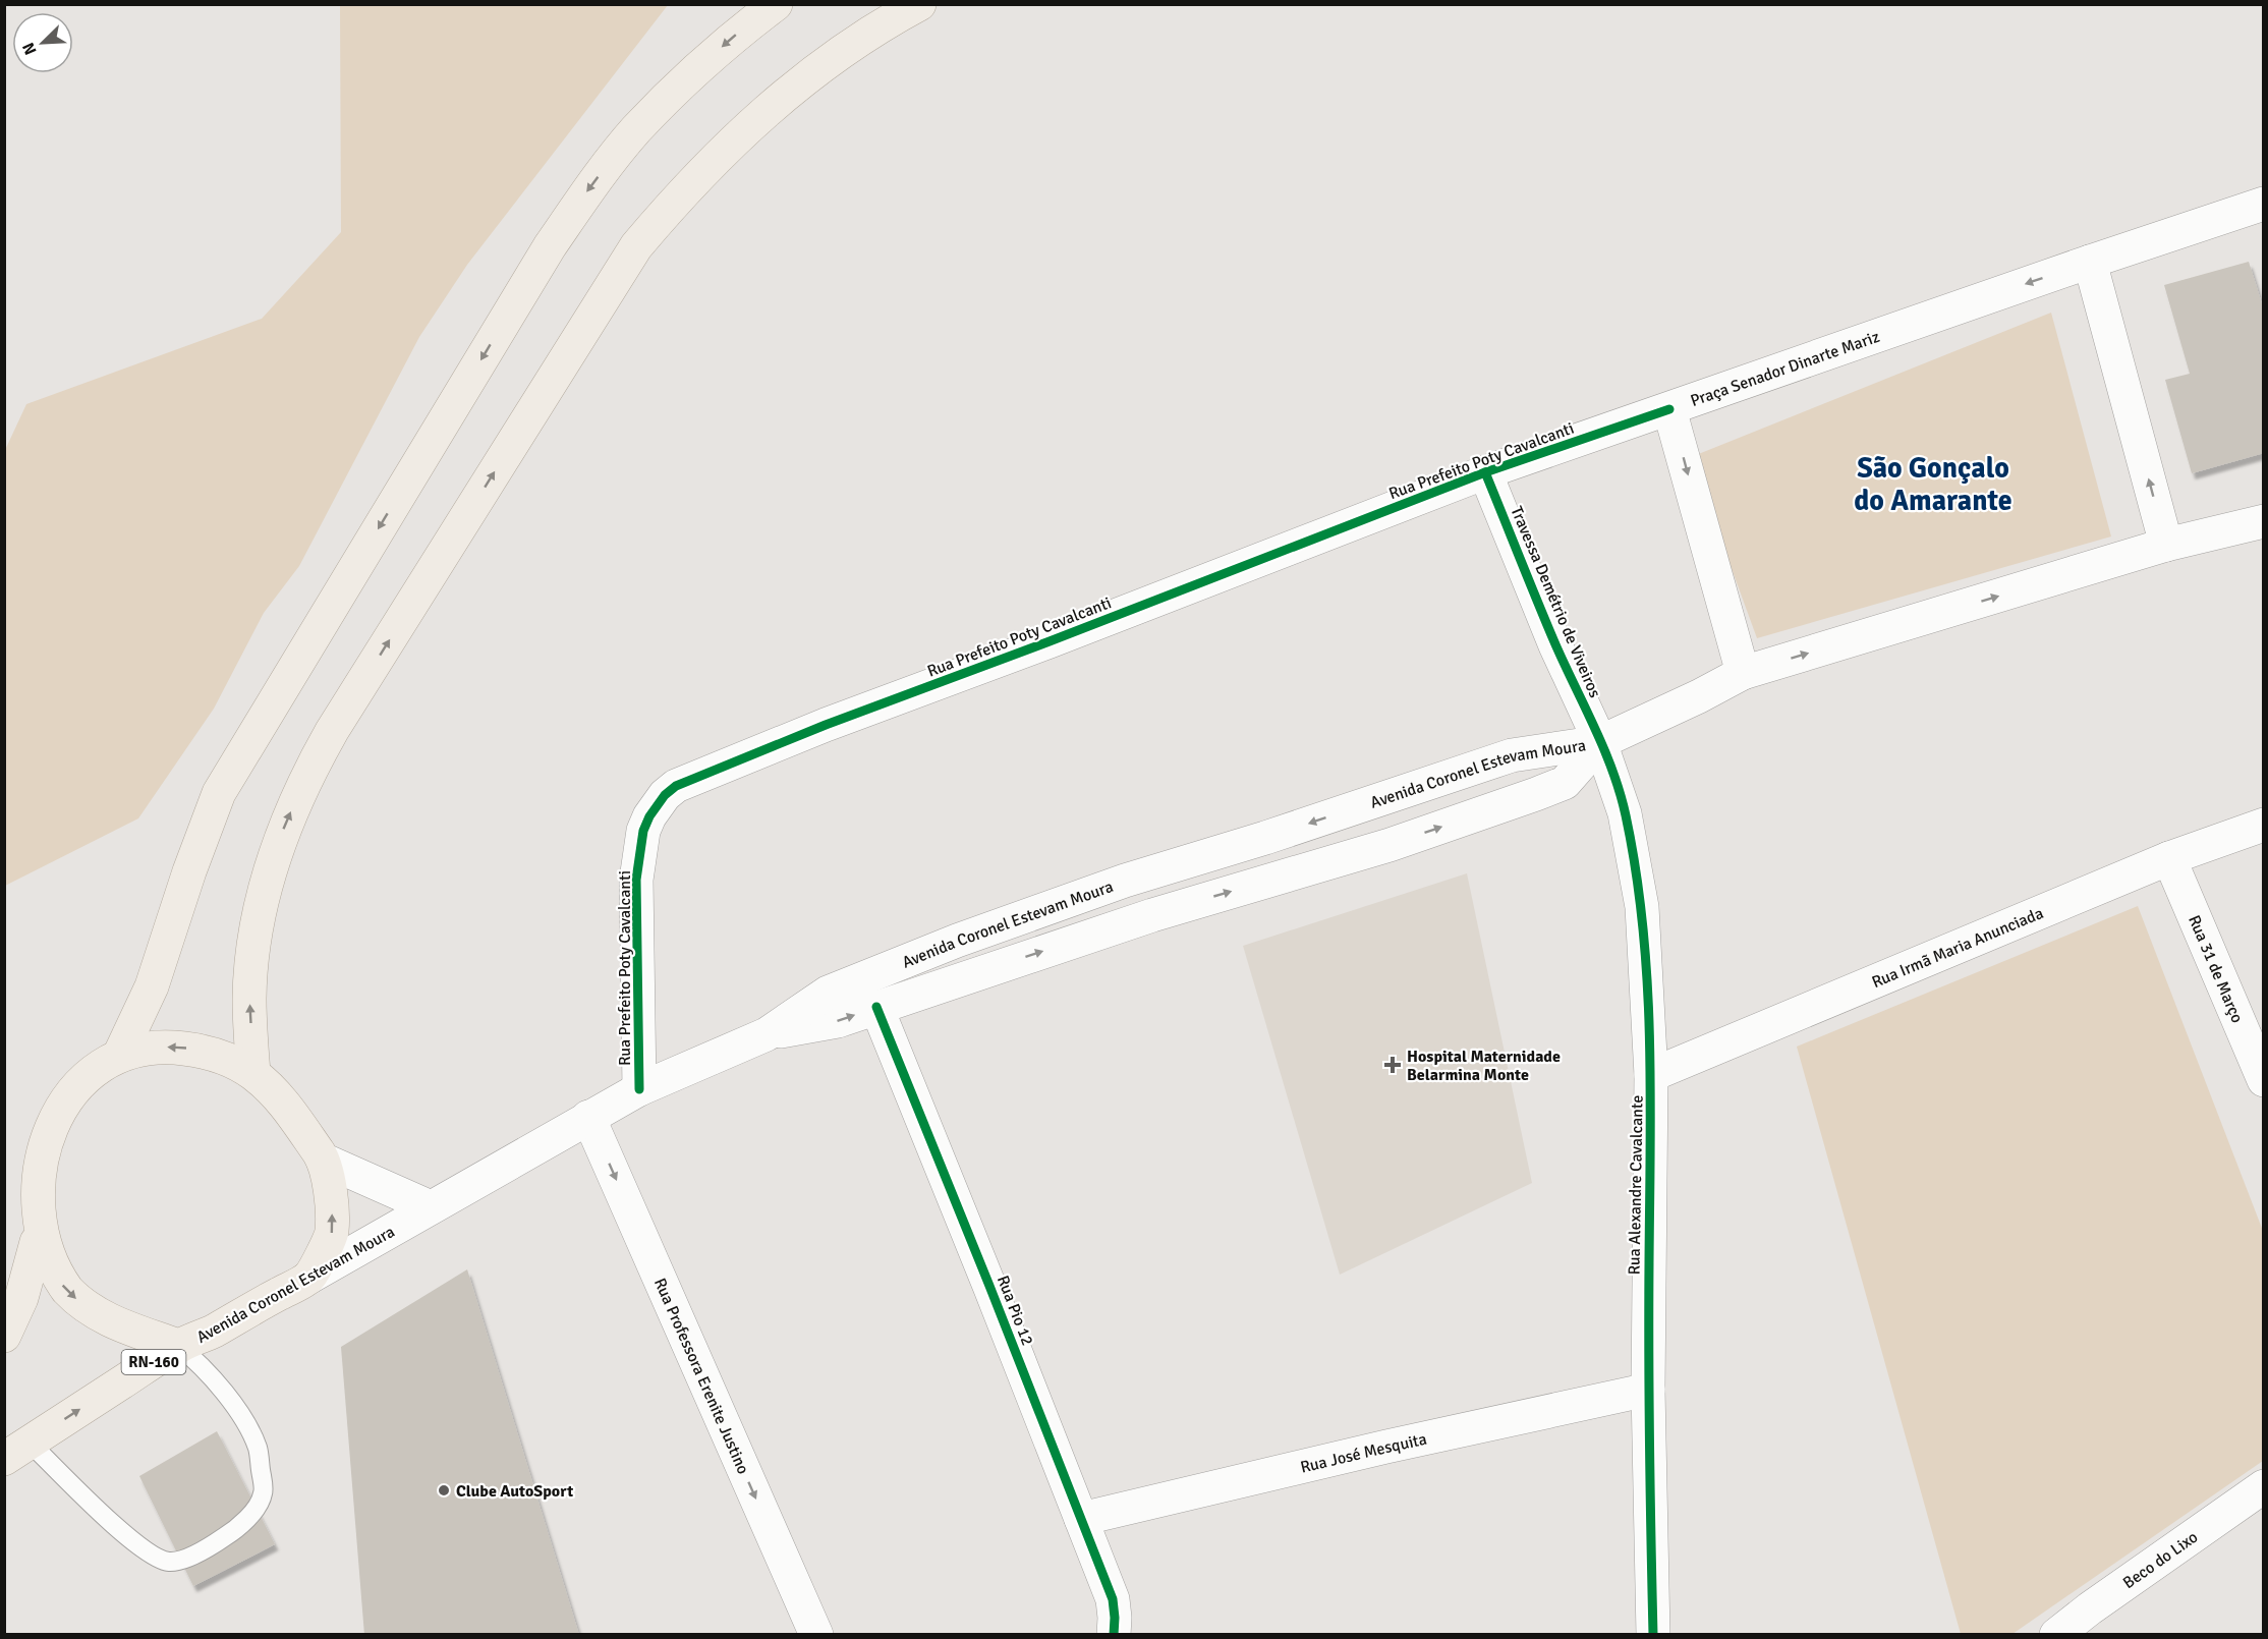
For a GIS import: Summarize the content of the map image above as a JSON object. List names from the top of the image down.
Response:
{
  "streets": {
    "main road": ["Avenida Coronel Estevam Moura", "RN-160"],
    "street": [
      "Praça Senador Dinarte Mariz",
      "Rua Prefeito Poty Cavalcanti",
      "Travessa Demétrio de Viveiros",
      "Rua Irmã Maria Anunciada",
      "Rua 31 de Março",
      "Rua Alexandre Cavalcante",
      "Rua Pio 12",
      "Rua Professora Erenite Justino",
      "Rua José Mesquita",
      "Beco do Lixo"
    ]
  },
  "crossings": [
    ["Praça Senador Dinarte Mariz", "Rua Prefeito Poty Cavalcanti"],
    ["Praça Senador Dinarte Mariz", "RN-160"],
    ["Rua Prefeito Poty Cavalcanti", "Travessa Demétrio de Viveiros"],
    ["Rua Prefeito Poty Cavalcanti", "Avenida Coronel Estevam Moura"],
    ["Travessa Demétrio de Viveiros", "Avenida Coronel Estevam Moura"],
    ["Travessa Demétrio de Viveiros", "Rua Alexandre Cavalcante"],
    ["Travessa Demétrio de Viveiros", "RN-160"],
    ["Avenida Coronel Estevam Moura", "Rua Alexandre Cavalcante"],
    ["Avenida Coronel Estevam Moura", "Rua Pio 12"],
    ["Avenida Coronel Estevam Moura", "RN-160"],
    ["Avenida Coronel Estevam Moura", "Rua Professora Erenite Justino"],
    ["Rua Irmã Maria Anunciada", "Rua 31 de Março"],
    ["Rua Irmã Maria Anunciada", "Rua Alexandre Cavalcante"],
    ["Rua Alexandre Cavalcante", "RN-160"],
    ["Rua Alexandre Cavalcante", "Rua José Mesquita"],
    ["Rua Pio 12", "Rua José Mesquita"]
  ],
  "one_way": ["Rua Professora Erenite Justino"],
  "districts": ["São Gonçalo do Amarante"],
  "places": {
    "health": ["Hospital Maternidade Belarmina Monte"],
    "other": ["Clube AutoSport"]
  },
  "north": "bottom left"
}
